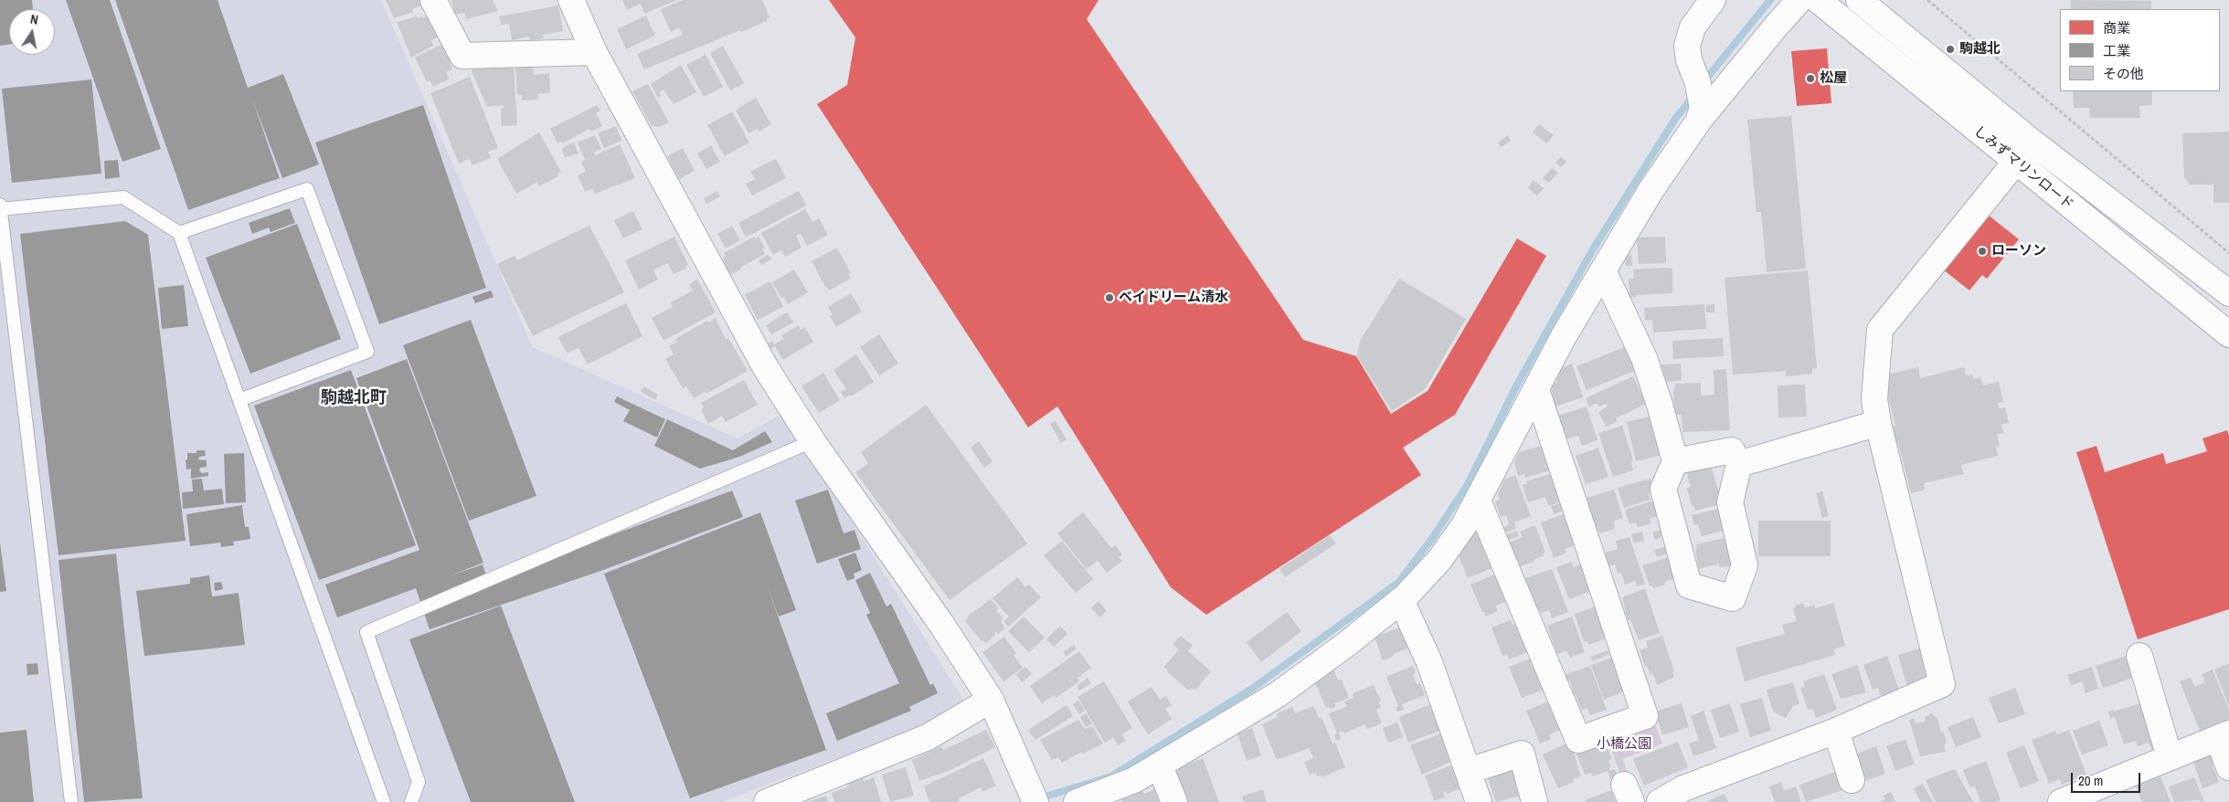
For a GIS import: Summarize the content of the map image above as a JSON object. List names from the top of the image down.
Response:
{
  "streets": {
    "main road": ["しみずマリンロード"]
  },
  "districts": ["駒越北町"],
  "parks": ["小橋公園"],
  "places": [
    "駒越北",
    "松屋",
    "ローソン",
    "ベイドリーム清水"
  ],
  "legend": ["商業", "工業", "その他"],
  "scale_bar": "20 m",
  "north": "top"
}
